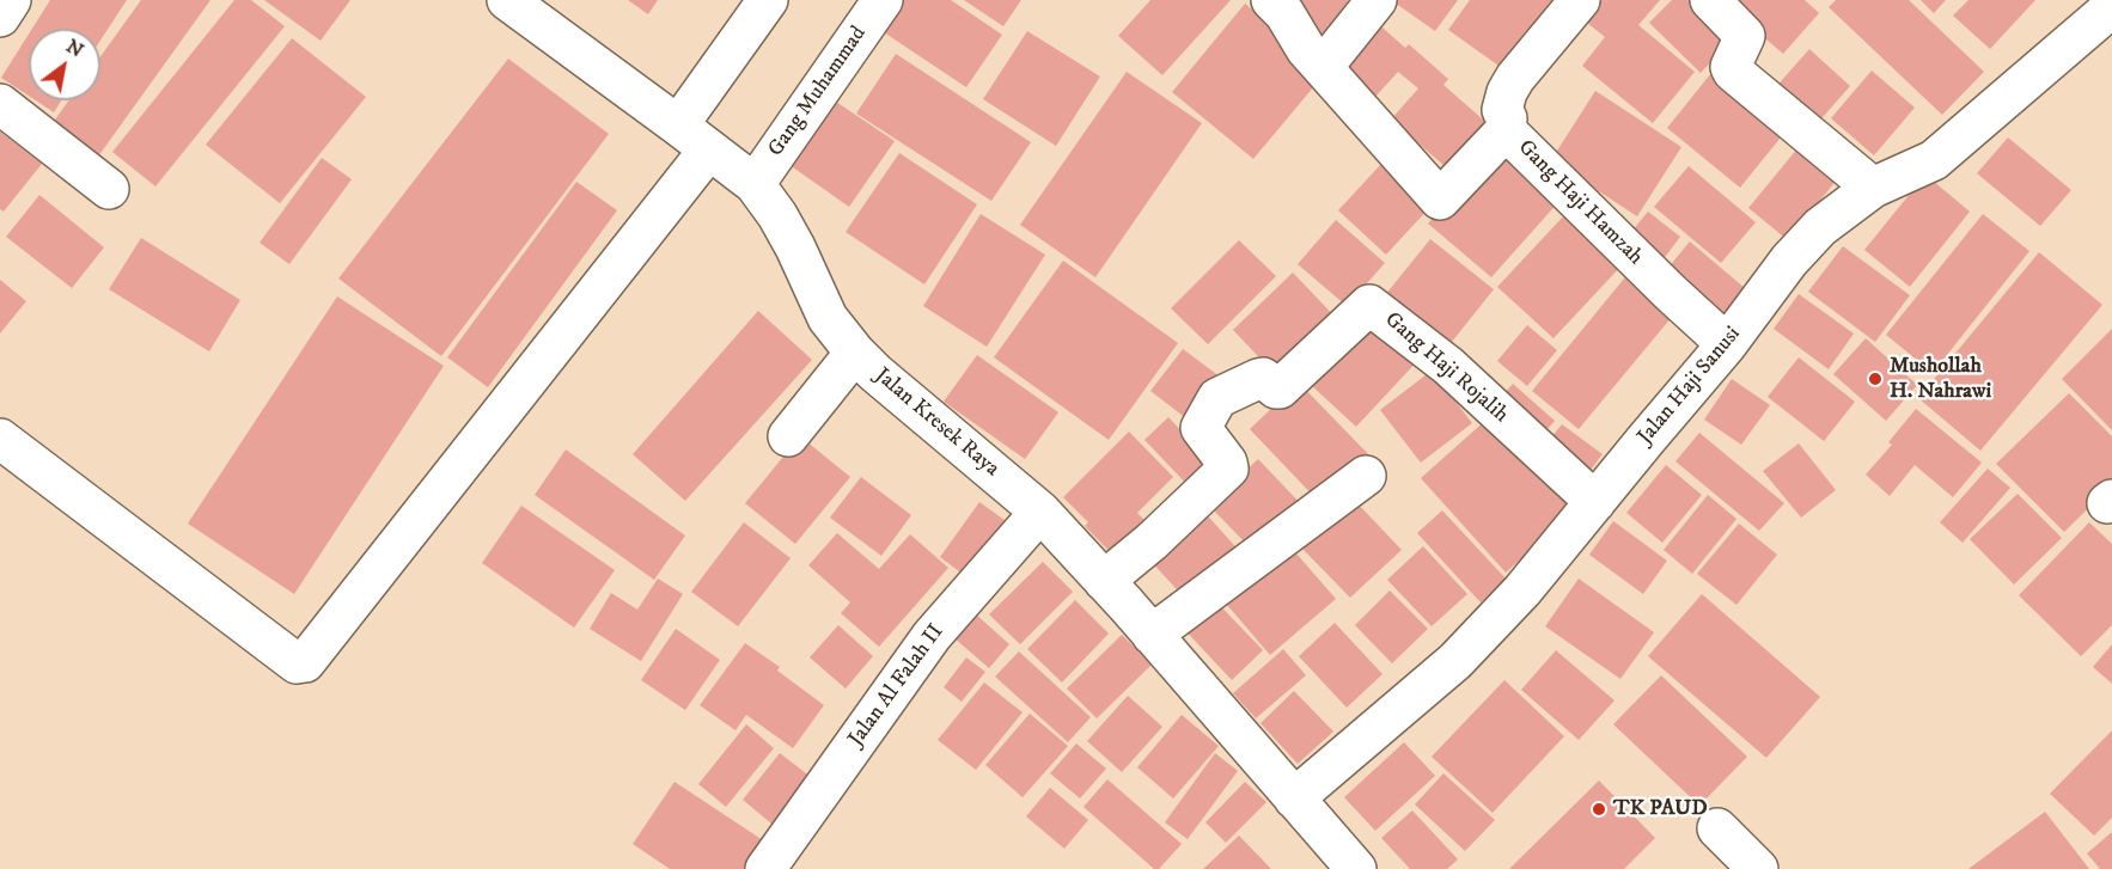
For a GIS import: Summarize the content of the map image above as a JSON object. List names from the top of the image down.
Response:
{
  "streets": {
    "street": [
      "Gang Muhammad",
      "Gang Haji Hamzah",
      "Gang Haji Rojalih",
      "Jalan Haji Sanusi",
      "Jalan Kresek Raya",
      "Jalan Al Falah II"
    ]
  },
  "crossings": [
    ["Gang Muhammad", "Jalan Kresek Raya"],
    ["Gang Haji Hamzah", "Jalan Haji Sanusi"],
    ["Gang Haji Rojalih", "Jalan Haji Sanusi"],
    ["Gang Haji Rojalih", "Jalan Kresek Raya"],
    ["Jalan Haji Sanusi", "Jalan Kresek Raya"],
    ["Jalan Kresek Raya", "Jalan Al Falah II"]
  ],
  "places": ["Mushollah H. Nahrawi", "TK PAUD"],
  "north": "top right"
}
